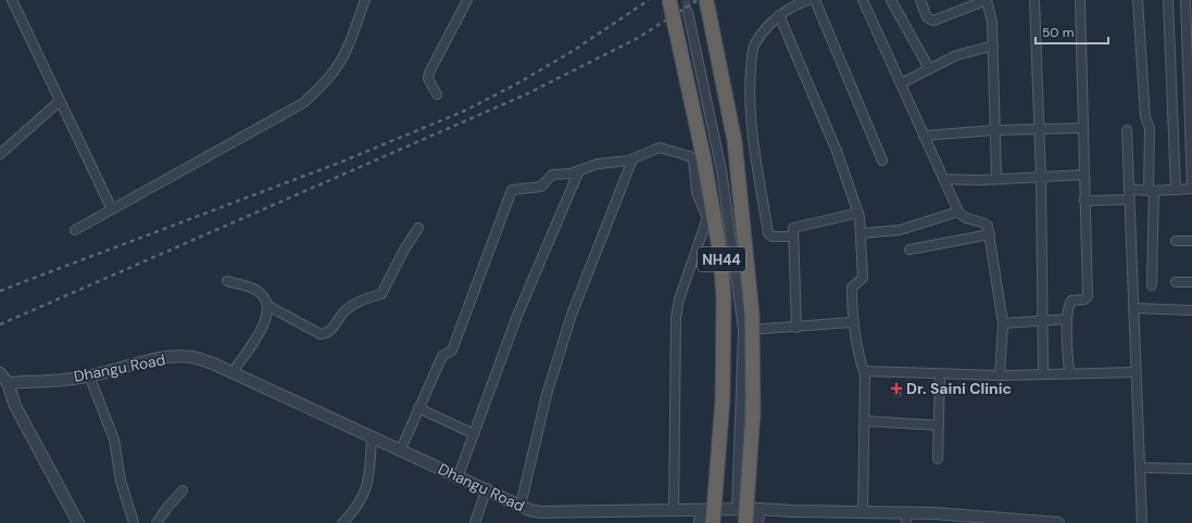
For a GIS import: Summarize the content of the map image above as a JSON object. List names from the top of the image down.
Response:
{
  "streets": {
    "highway": ["NH44"],
    "street": ["Dhangu Road"]
  },
  "places": {
    "health": ["Dr. Saini Clinic"]
  },
  "scale_bar": "50 m"
}
